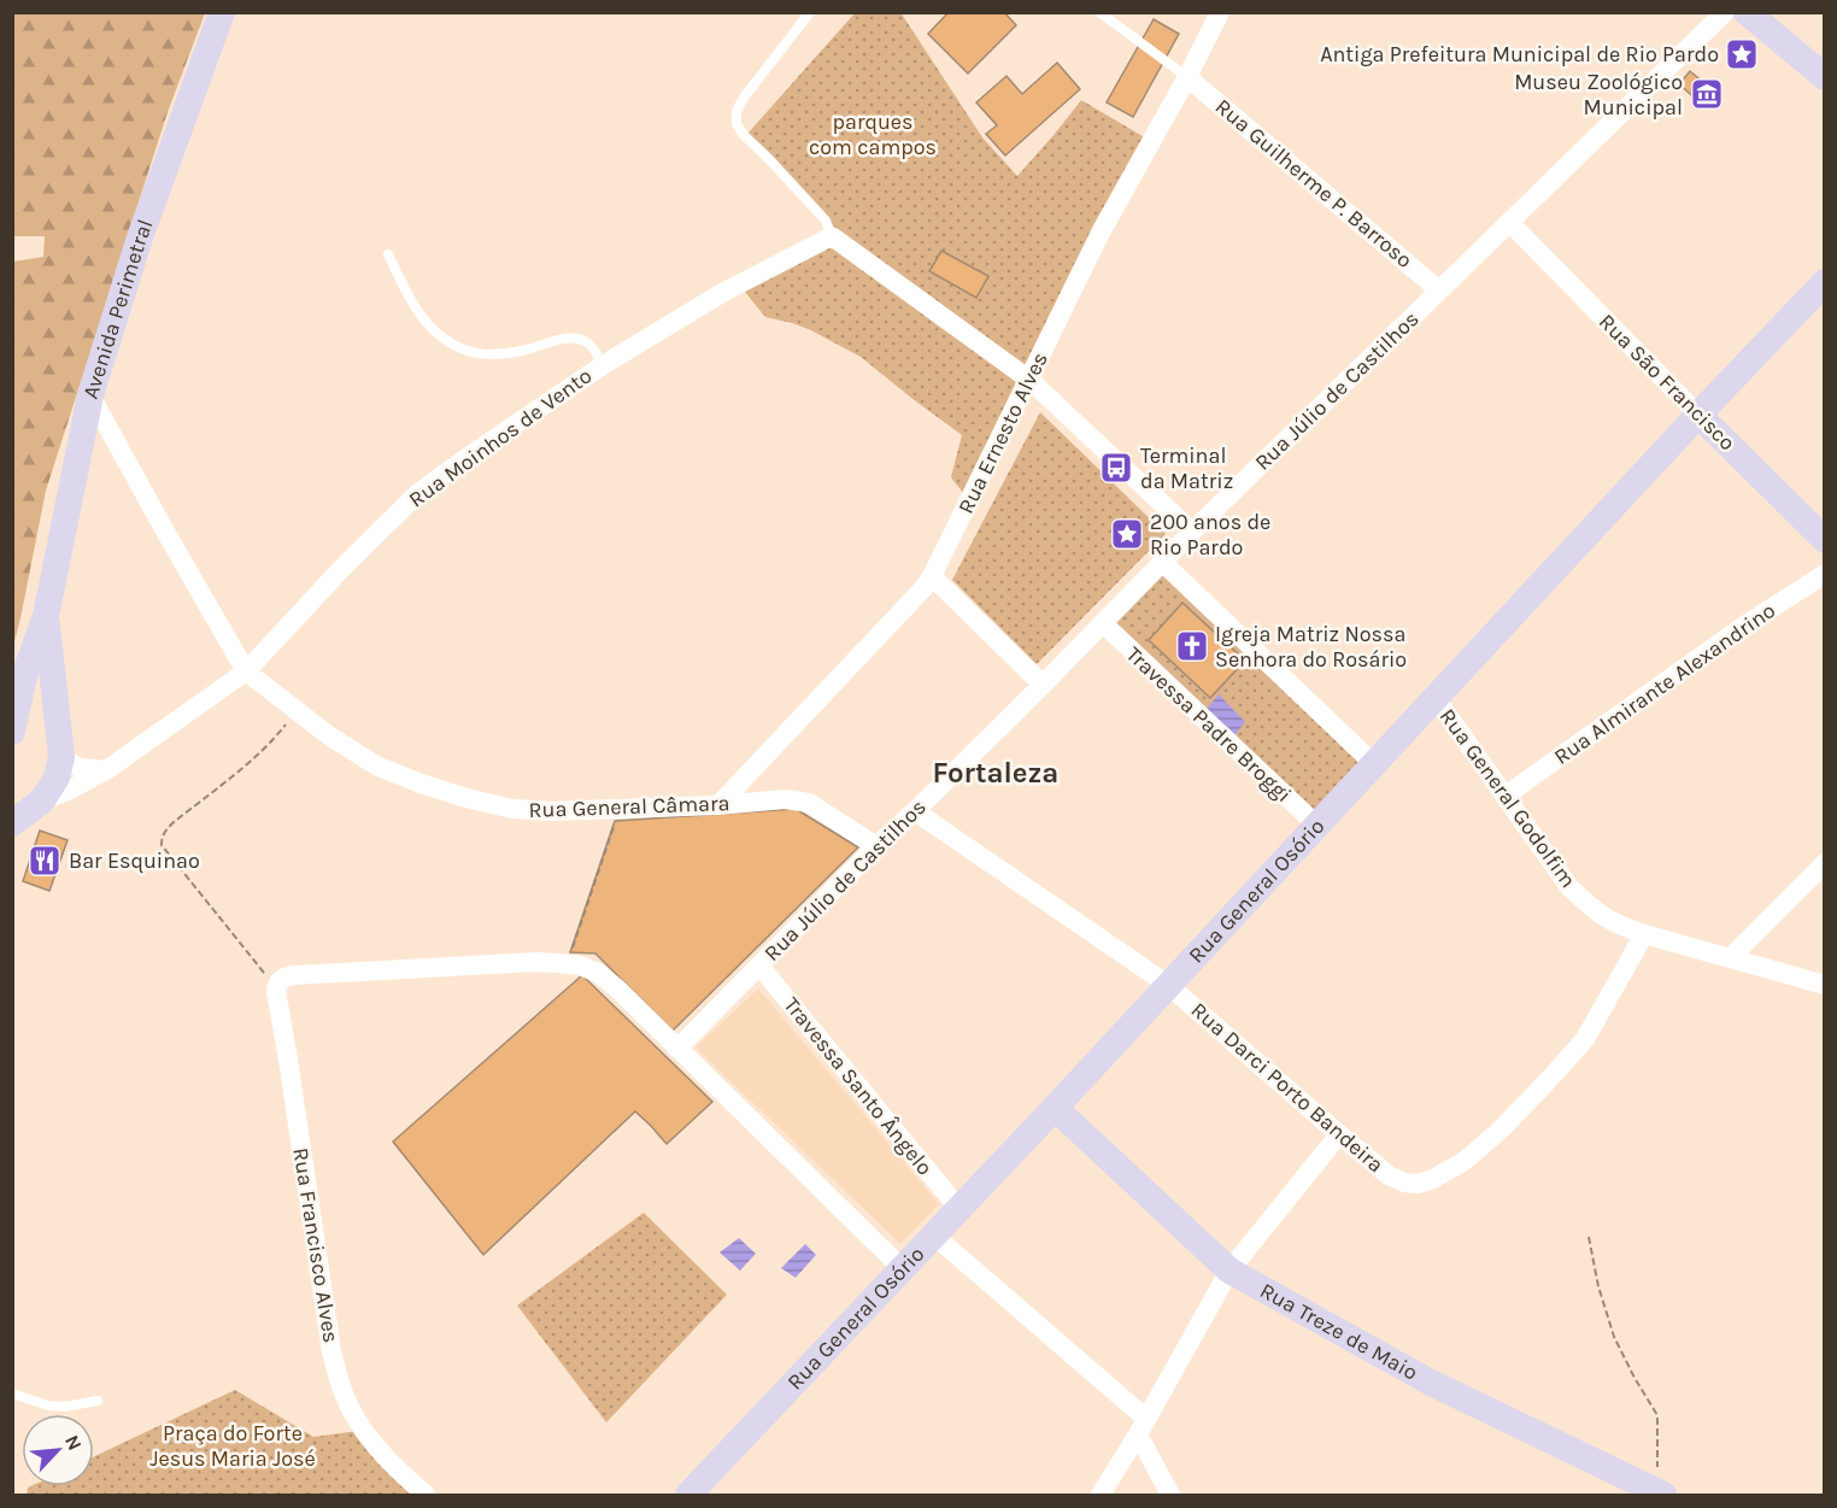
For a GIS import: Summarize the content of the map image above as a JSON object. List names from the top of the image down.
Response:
{
  "streets": {
    "street": [
      "Rua Guilherme P. Barroso",
      "Avenida Perimetral",
      "Rua São Francisco",
      "Rua Júlio de Castilhos",
      "Rua Ernesto Alves",
      "Rua Moinhos de Vento",
      "Rua Almirante Alexandrino",
      "Travessa Padre Broggi",
      "Rua General Godolfim",
      "Rua General Câmara",
      "Rua General Osório",
      "Travessa Santo Ângelo",
      "Rua Darci Porto Bandeira",
      "Rua Francisco Alves",
      "Rua Treze de Maio"
    ]
  },
  "crossings": [
    ["Rua Guilherme P. Barroso", "Rua Júlio de Castilhos"],
    ["Rua Guilherme P. Barroso", "Rua Ernesto Alves"],
    ["Avenida Perimetral", "Rua Moinhos de Vento"],
    ["Avenida Perimetral", "Rua General Câmara"],
    ["Rua São Francisco", "Rua Júlio de Castilhos"],
    ["Rua São Francisco", "Rua General Osório"],
    ["Rua Júlio de Castilhos", "Travessa Padre Broggi"],
    ["Rua Júlio de Castilhos", "Rua General Câmara"],
    ["Rua Júlio de Castilhos", "Travessa Santo Ângelo"],
    ["Rua Júlio de Castilhos", "Rua Darci Porto Bandeira"],
    ["Rua Ernesto Alves", "Rua General Câmara"],
    ["Rua Moinhos de Vento", "Rua General Câmara"],
    ["Rua Almirante Alexandrino", "Rua General Godolfim"],
    ["Travessa Padre Broggi", "Rua General Osório"],
    ["Rua General Godolfim", "Rua General Osório"],
    ["Rua General Godolfim", "Rua Darci Porto Bandeira"],
    ["Rua General Osório", "Travessa Santo Ângelo"],
    ["Rua General Osório", "Rua Darci Porto Bandeira"],
    ["Rua General Osório", "Rua Treze de Maio"]
  ],
  "districts": ["Fortaleza"],
  "parks": ["parques com campos", "Praça do Forte Jesus Maria José"],
  "places": {
    "place": ["Antiga Prefeitura Municipal de Rio Pardo", "200 anos de Rio Pardo"],
    "museum": ["Museu Zoológico Municipal"],
    "bus stop": ["Terminal da Matriz"],
    "church": ["Igreja Matriz Nossa Senhora do Rosário"],
    "restaurant": ["Bar Esquinao"]
  },
  "north": "top right"
}
